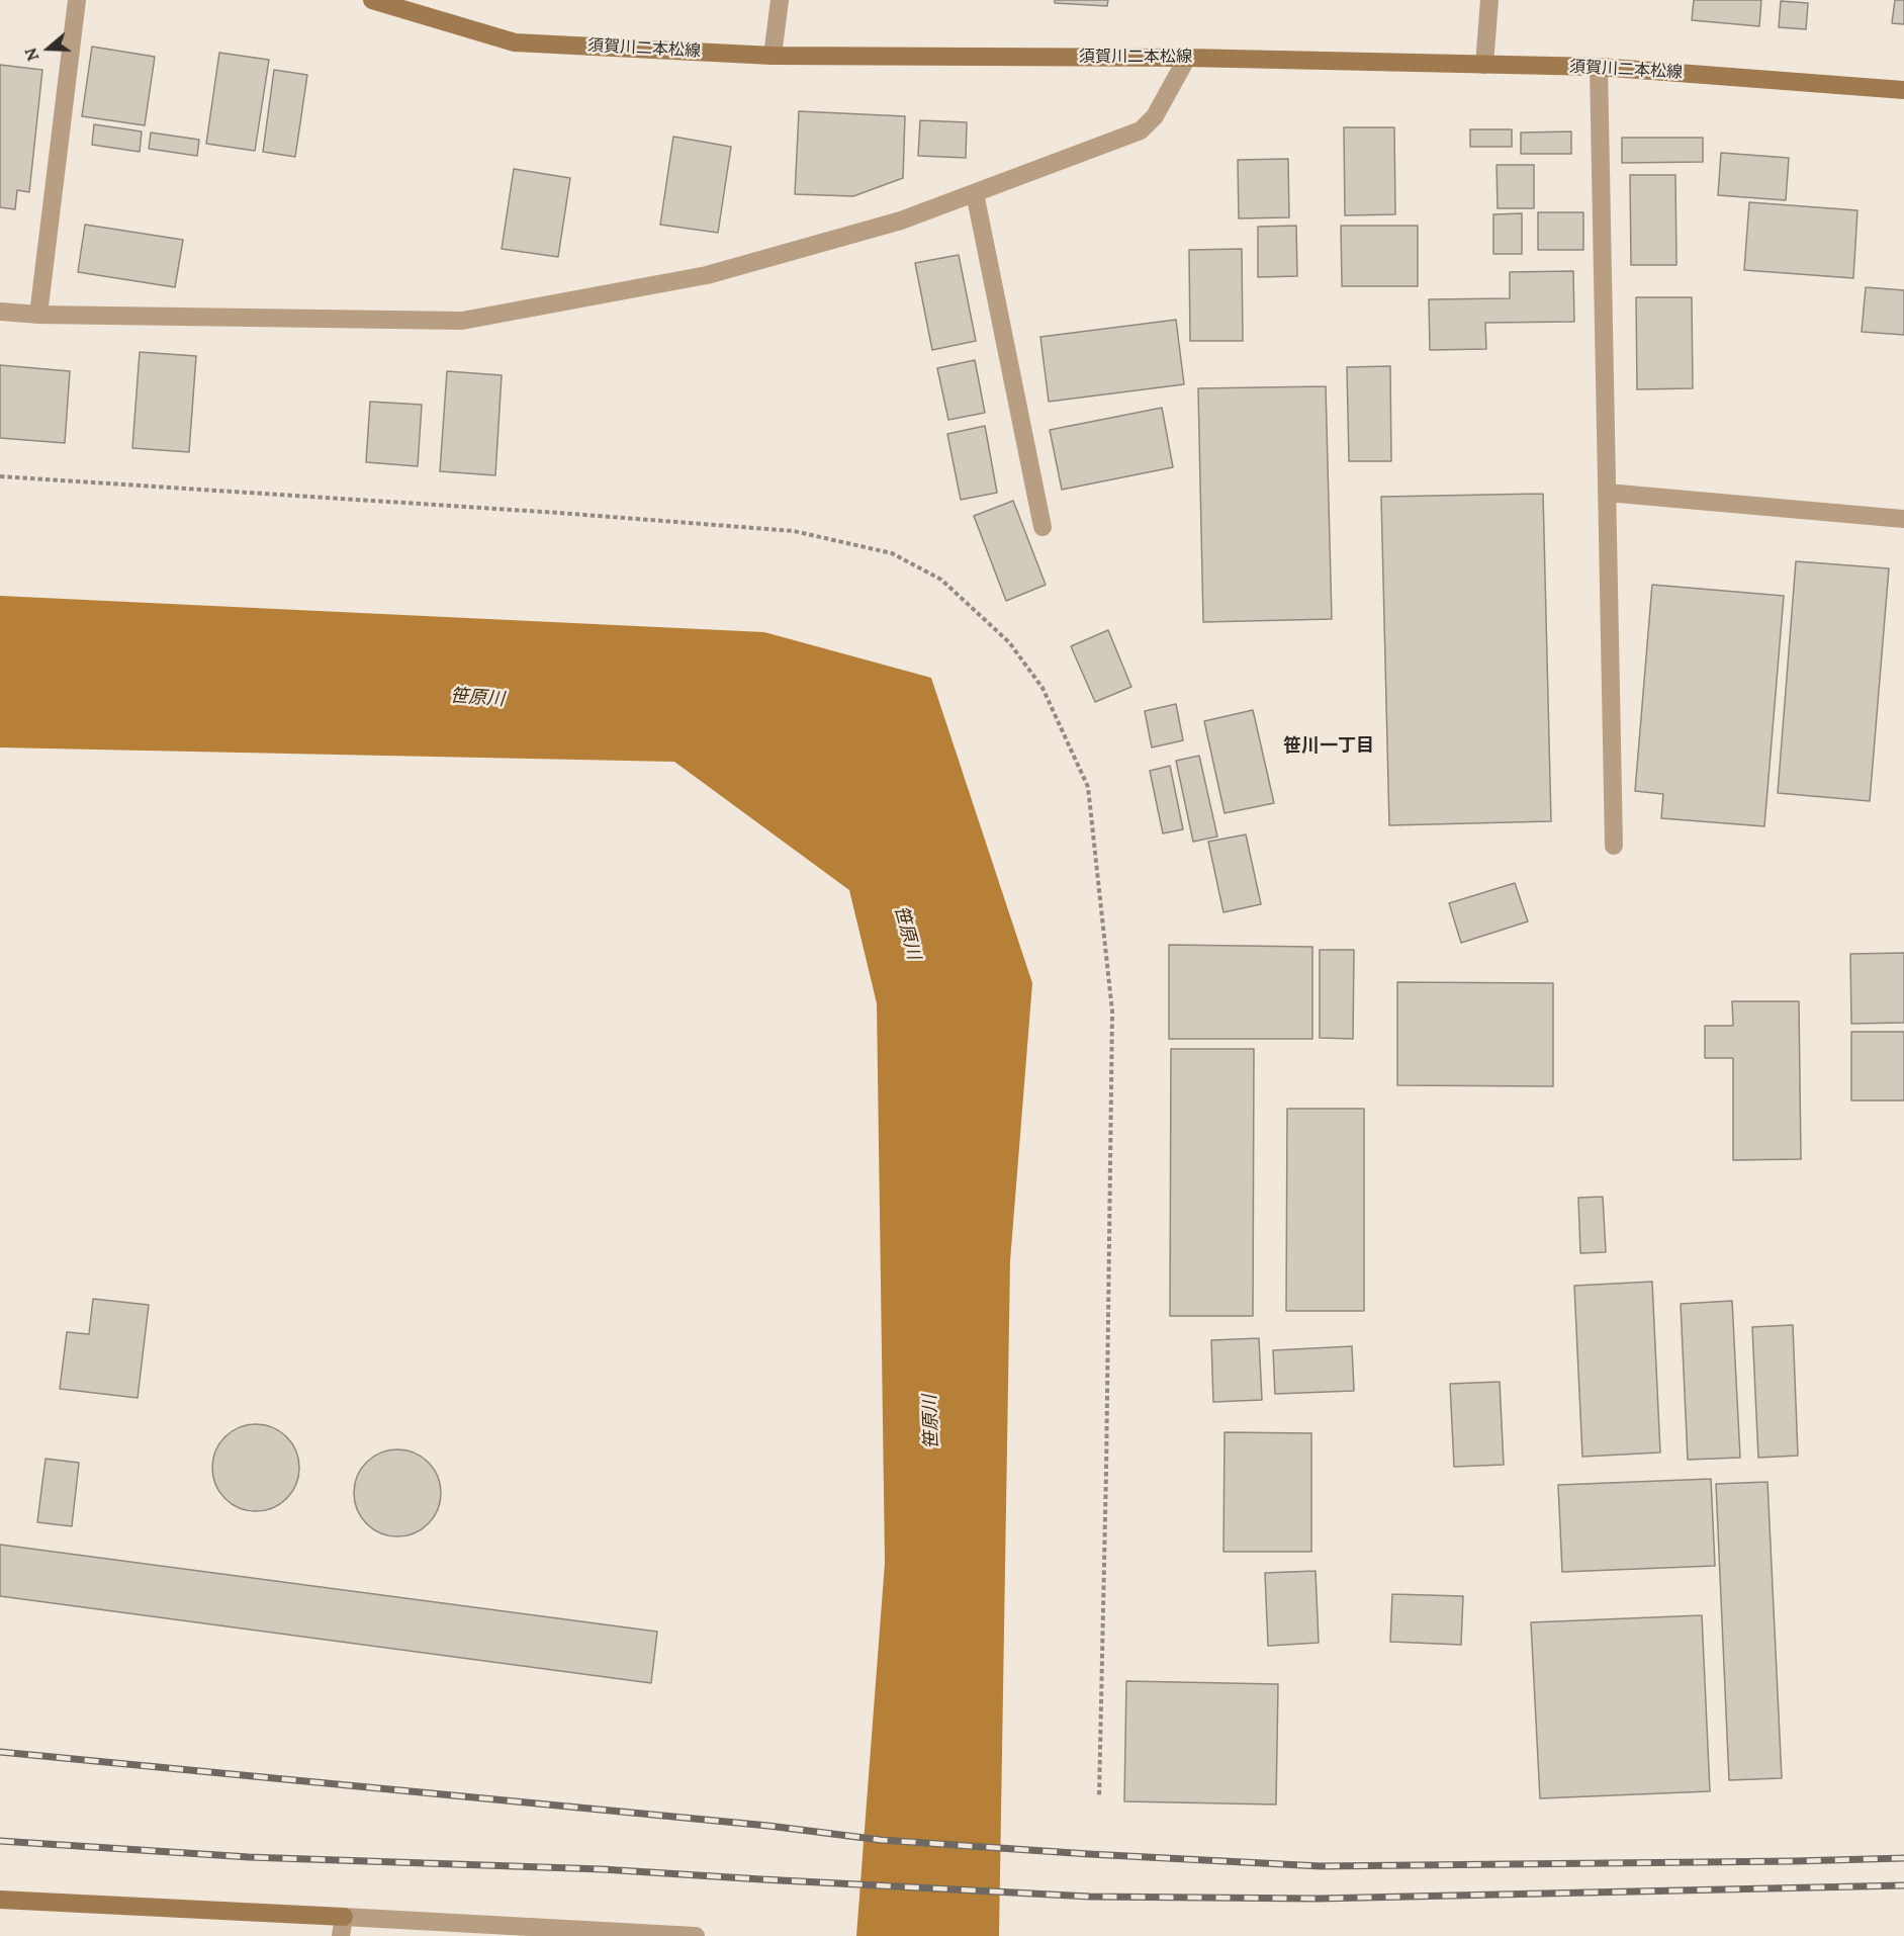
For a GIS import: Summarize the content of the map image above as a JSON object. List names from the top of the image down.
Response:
{
  "streets": {
    "main road": ["須賀川二本松線"]
  },
  "districts": ["笹川一丁目"],
  "water": ["笹原川"],
  "north": "left"
}
